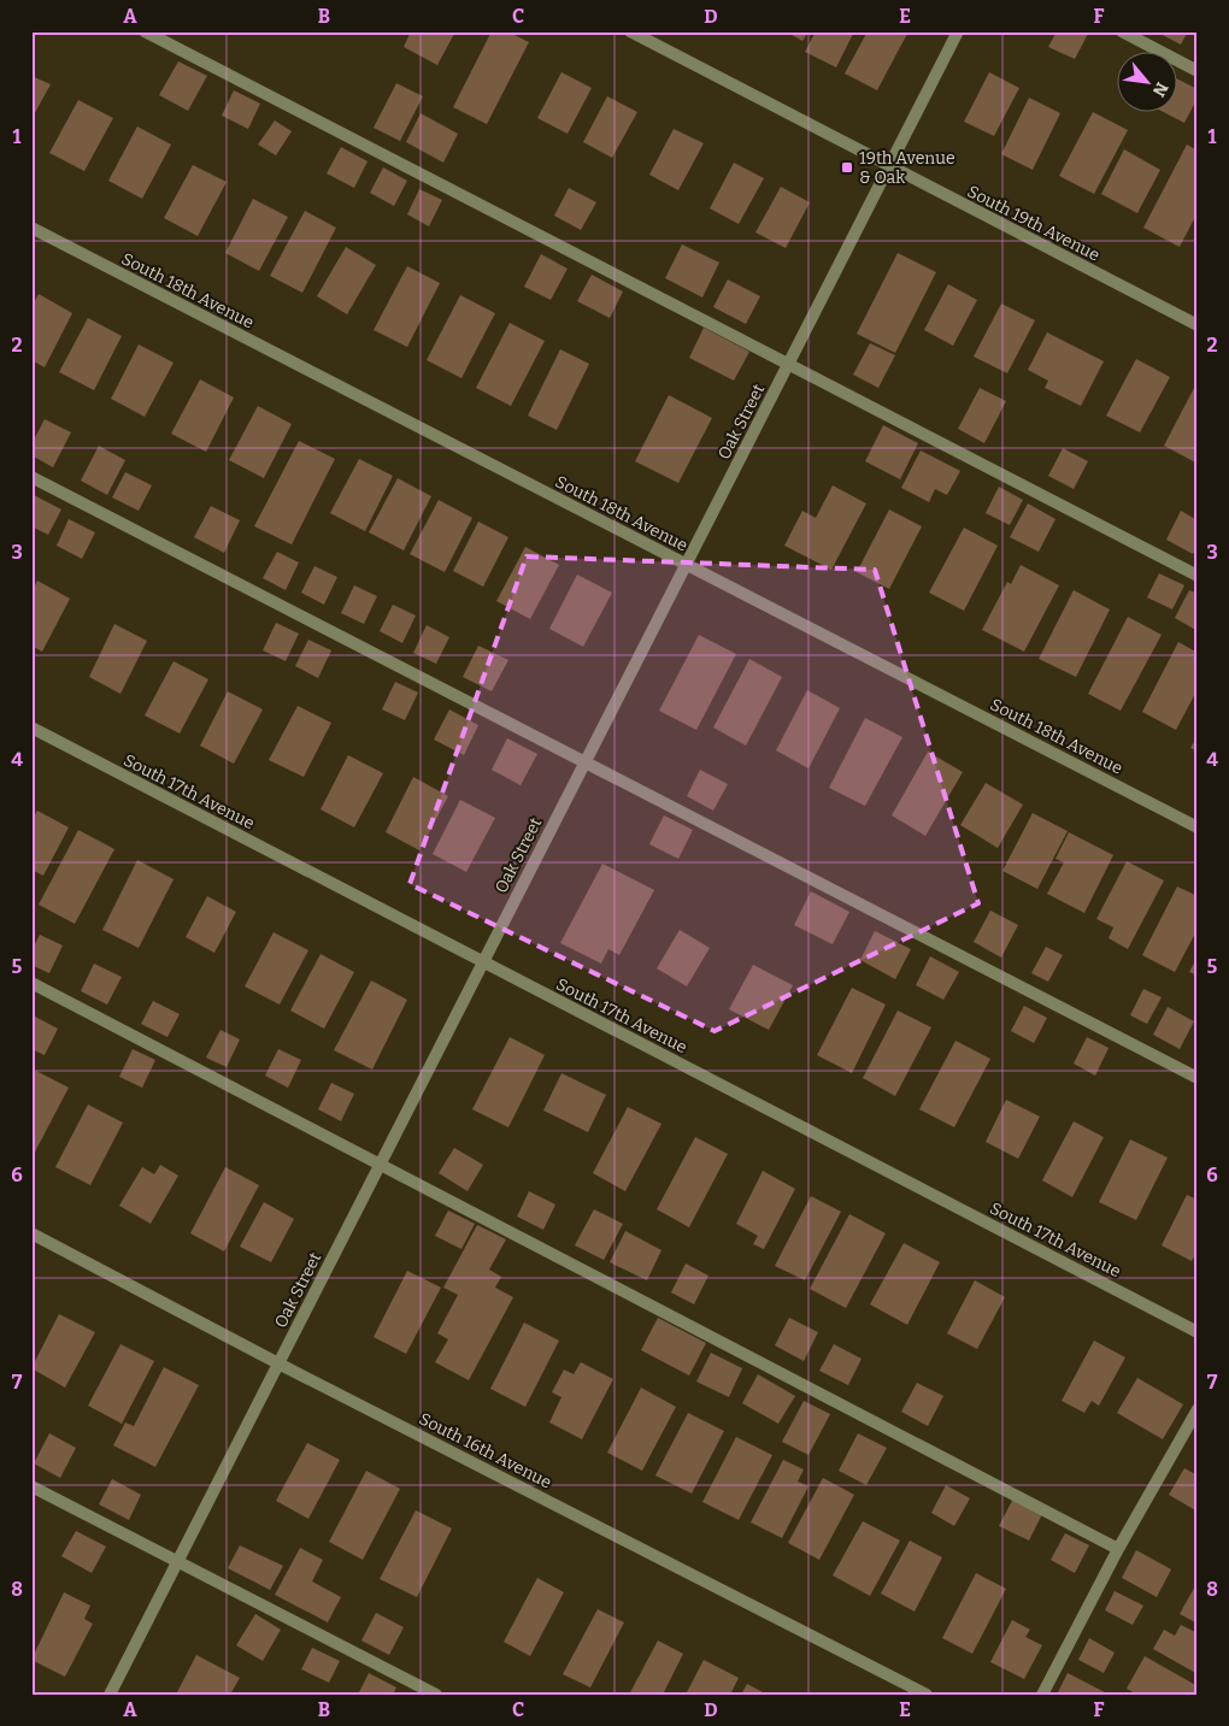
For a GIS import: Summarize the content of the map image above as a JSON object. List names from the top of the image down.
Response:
{
  "streets": {
    "street": [
      "South 19th Avenue",
      "South 18th Avenue",
      "Oak Street",
      "South 17th Avenue",
      "South 16th Avenue"
    ]
  },
  "crossings": [
    ["South 19th Avenue", "Oak Street"],
    ["South 18th Avenue", "Oak Street"],
    ["Oak Street", "South 17th Avenue"],
    ["Oak Street", "South 16th Avenue"]
  ],
  "places": {
    "transit": ["19th Avenue & Oak"]
  },
  "north": "bottom right",
  "grid": {
    "columns": [
      "A",
      "B",
      "C",
      "D",
      "E",
      "F"
    ],
    "rows": [
      "1",
      "2",
      "3",
      "4",
      "5",
      "6",
      "7",
      "8"
    ]
  }
}
